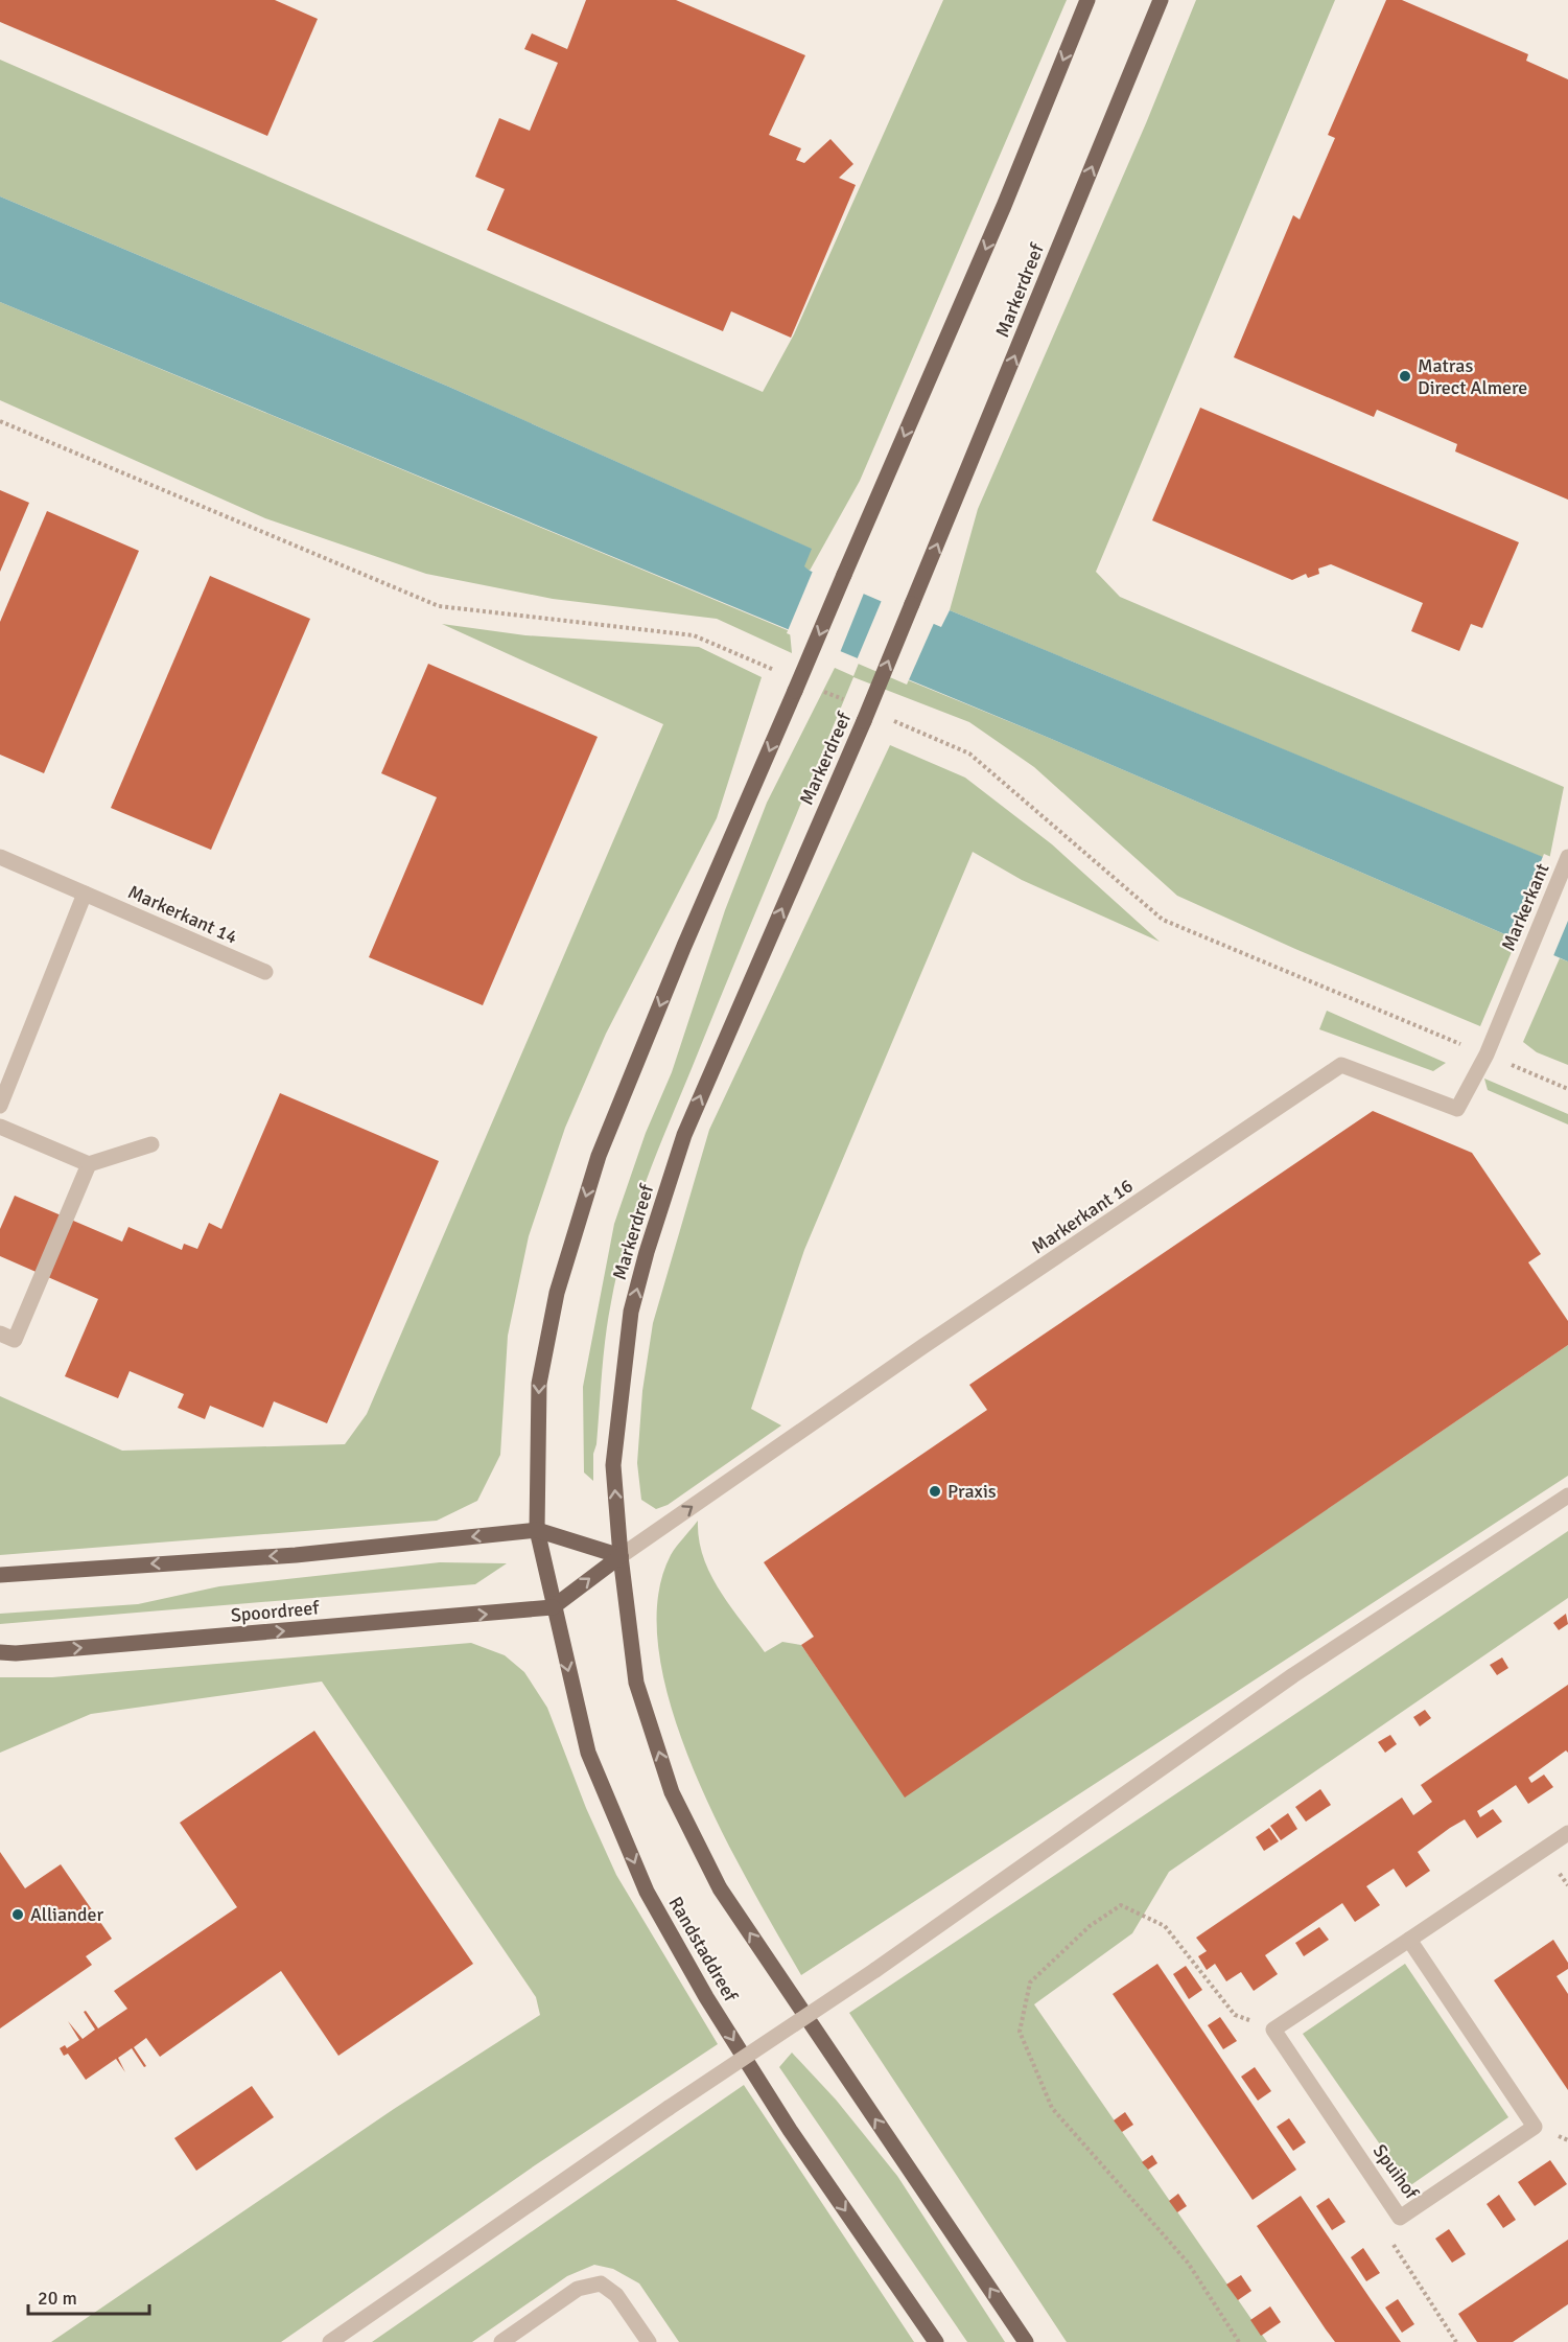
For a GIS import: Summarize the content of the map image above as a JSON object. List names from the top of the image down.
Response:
{
  "streets": {
    "main road": ["Markerdreef", "Spoordreef", "Randstaddreef"],
    "street": [
      "Markerkant",
      "Markerkant 14",
      "Markerkant 16",
      "Spuihof"
    ]
  },
  "crossings": [
    ["Markerdreef", "Markerkant 16"],
    ["Markerkant", "Markerkant 16"],
    ["Spoordreef", "Randstaddreef"]
  ],
  "one_way": ["Markerkant 16"],
  "places": ["Matras Direct Almere", "Praxis", "Alliander"],
  "scale_bar": "20 m"
}
